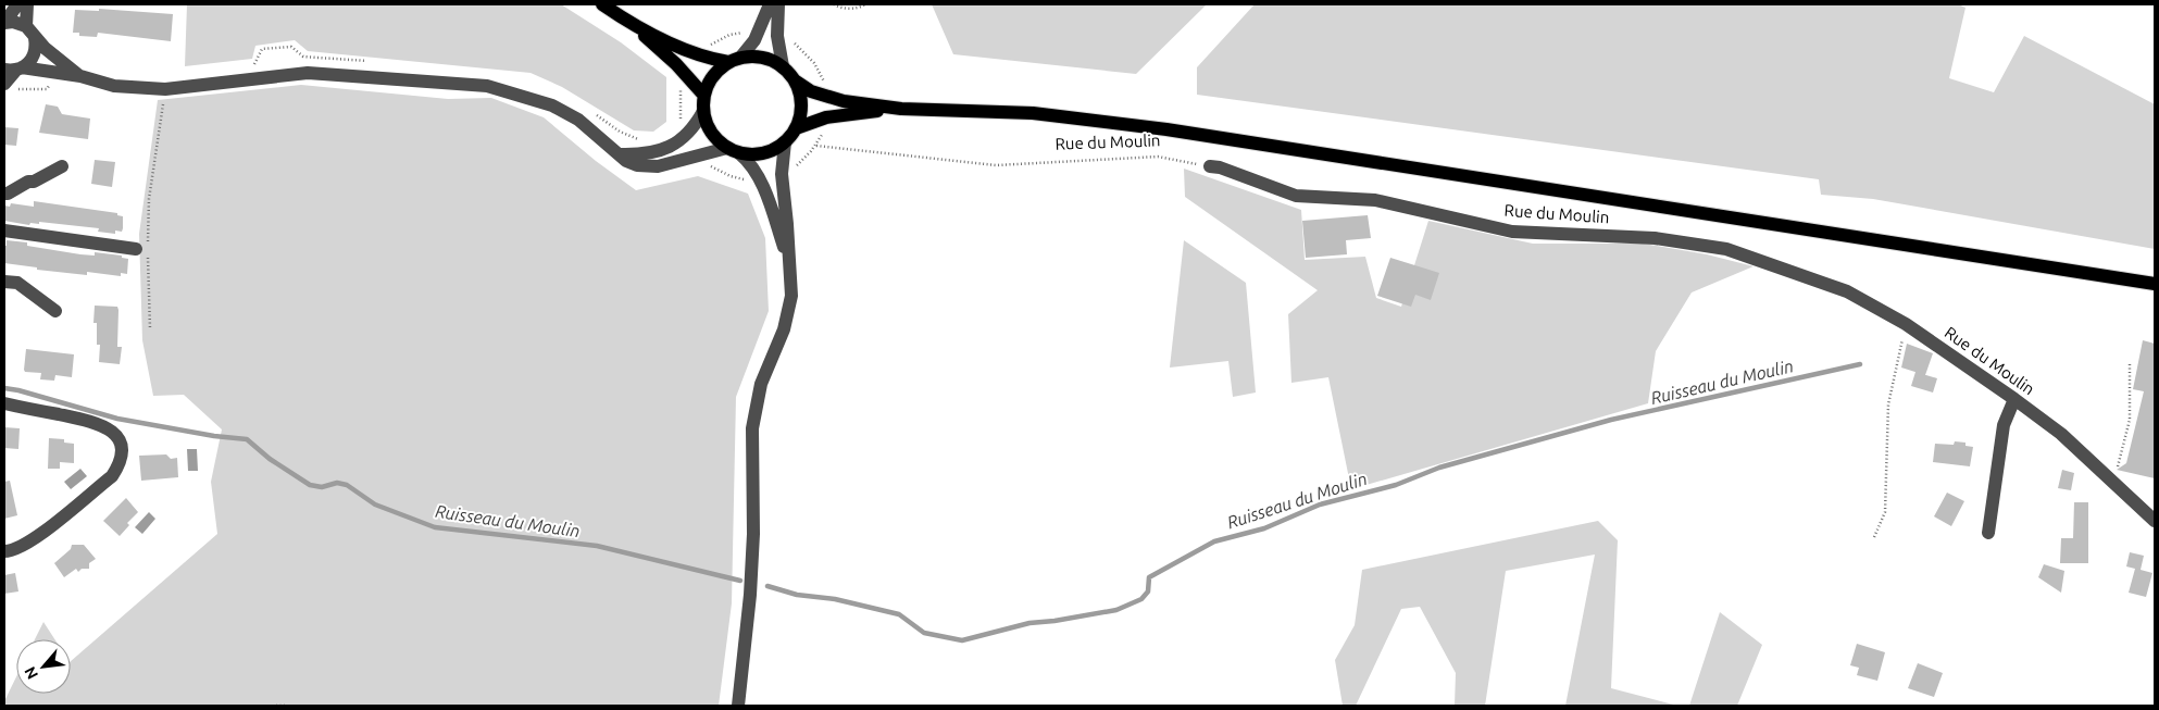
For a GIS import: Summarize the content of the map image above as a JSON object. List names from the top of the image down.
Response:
{
  "streets": {
    "street": ["Rue du Moulin"]
  },
  "water": ["Ruisseau du Moulin"],
  "north": "bottom left"
}
